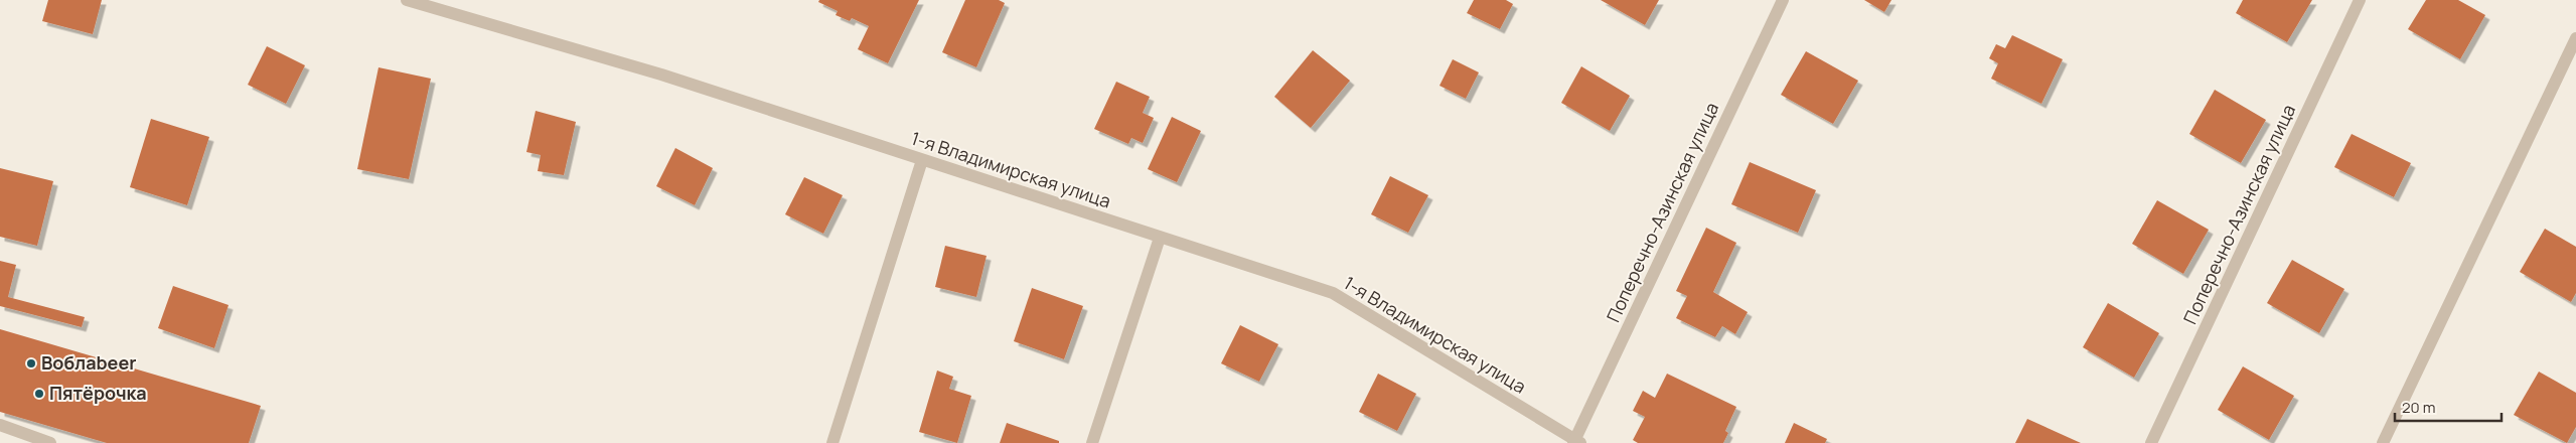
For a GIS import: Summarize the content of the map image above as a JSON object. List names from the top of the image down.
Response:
{
  "streets": {
    "street": ["1-я Владимирская улица", "Поперечно-Азинская улица"]
  },
  "crossings": [
    ["1-я Владимирская улица", "Поперечно-Азинская улица"]
  ],
  "places": ["Воблаbeer", "Пятёрочка"],
  "scale_bar": "20 m"
}
